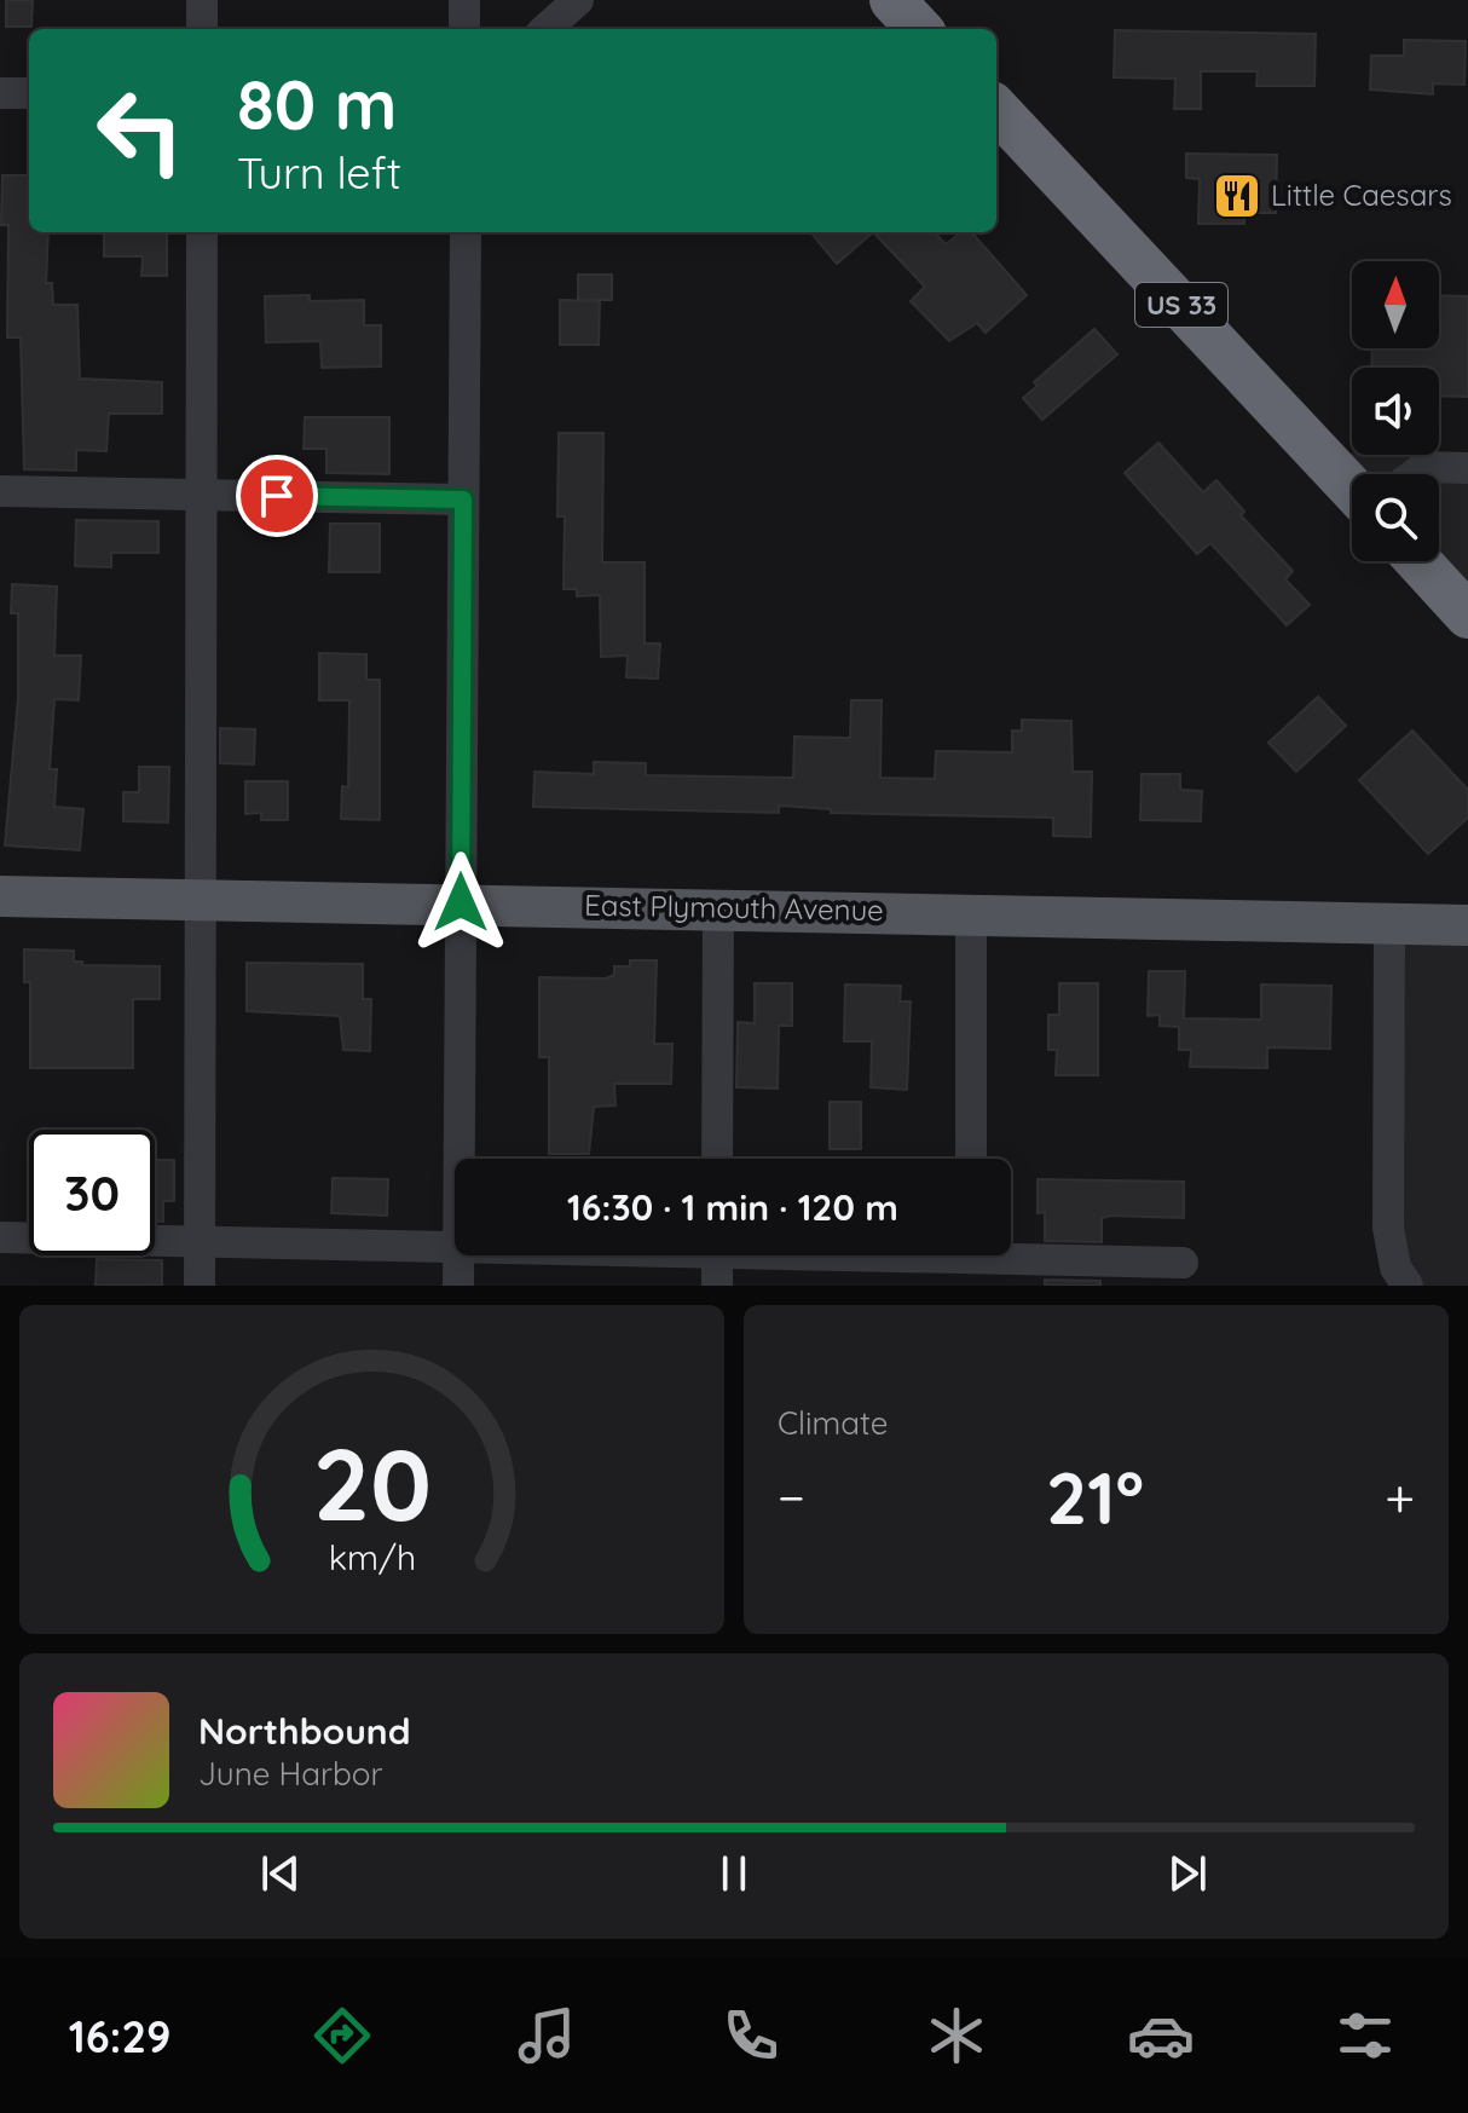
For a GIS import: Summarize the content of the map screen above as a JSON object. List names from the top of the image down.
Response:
{
  "streets": {
    "highway": ["US 33"],
    "main road": ["East Plymouth Avenue"]
  },
  "places": {
    "restaurant": ["Little Caesars"]
  },
  "north": "top",
  "page": {
    "turn": ["80 m", "Turn left"],
    "limit": "30",
    "trip": "16:30 · 1 min · 120 m",
    "tile": "Climate",
    "heat": ["−", "21°", "+"],
    "song": ["Northbound", "June Harbor"],
    "tabs": "16:29",
    "gauge": ["20", "km/h"]
  }
}
